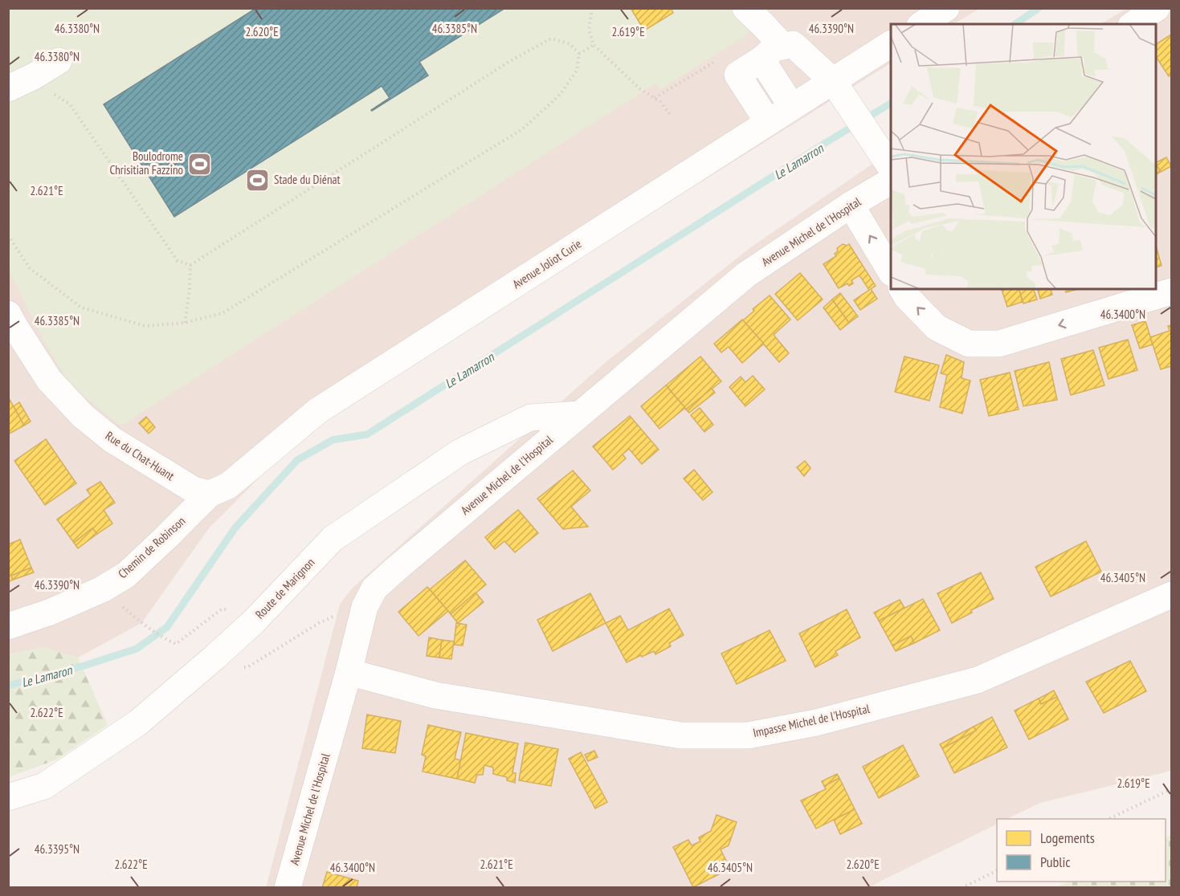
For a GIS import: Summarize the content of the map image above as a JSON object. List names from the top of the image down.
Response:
{
  "streets": {
    "street": [
      "Avenue Michel de l'Hospital",
      "Avenue Joliot Curie",
      "Rue du Chat-Huant",
      "Chemin de Robinson",
      "Route de Marignon",
      "Impasse Michel de l'Hospital"
    ]
  },
  "crossings": [
    ["Avenue Michel de l'Hospital", "Route de Marignon"],
    ["Avenue Michel de l'Hospital", "Impasse Michel de l'Hospital"],
    ["Avenue Joliot Curie", "Rue du Chat-Huant"],
    ["Avenue Joliot Curie", "Chemin de Robinson"],
    ["Rue du Chat-Huant", "Chemin de Robinson"]
  ],
  "water": ["Le Lamarron", "Le Lamaron"],
  "places": {
    "sports": ["Boulodrome Chrisitian Fazzino", "Stade du Diénat"]
  },
  "legend": ["Logements", "Public"],
  "coordinates": [
    "46.3385°N",
    "46.3390°N",
    "46.3380°N",
    "2.620°E",
    "2.619°E",
    "2.621°E",
    "46.3400°N",
    "46.3405°N",
    "2.622°E",
    "46.3395°N"
  ]
}
